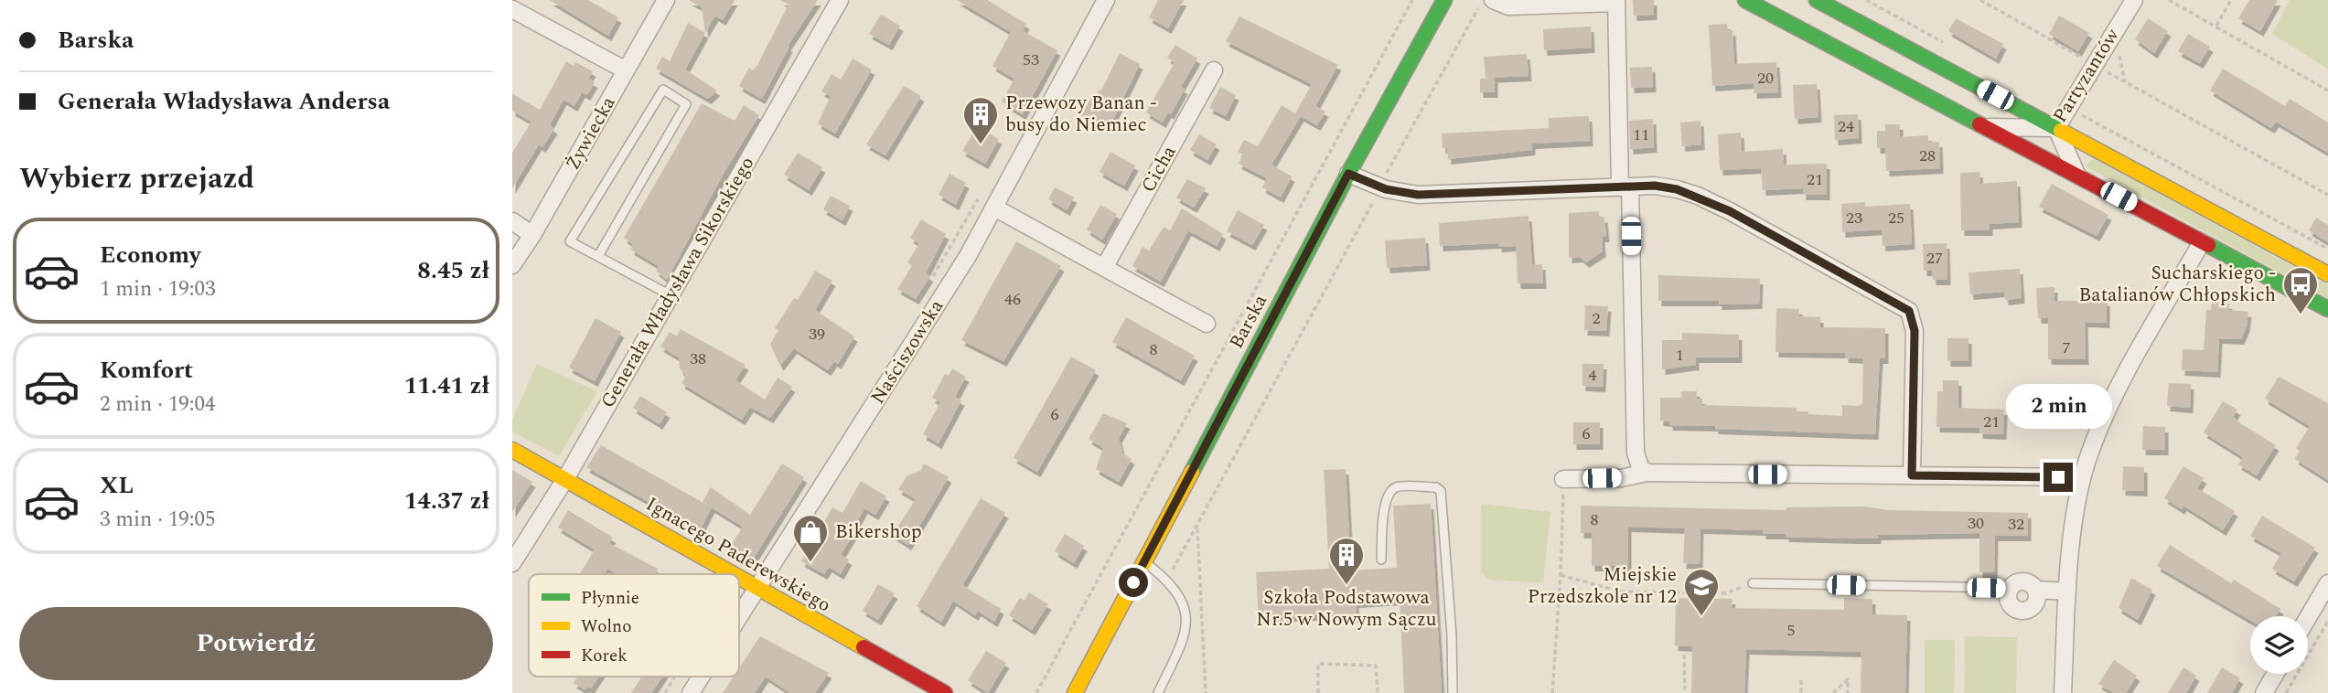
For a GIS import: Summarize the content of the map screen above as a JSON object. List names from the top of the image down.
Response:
{
  "streets": {
    "street": [
      "Partyzantów",
      "Żywiecka",
      "Cicha",
      "Generała Władysława Sikorskiego",
      "Barska",
      "Naściszowska",
      "Ignacego Paderewskiego"
    ]
  },
  "crossings": [
    ["Generała Władysława Sikorskiego", "Ignacego Paderewskiego"],
    ["Naściszowska", "Ignacego Paderewskiego"]
  ],
  "places": {
    "building": ["Przewozy Banan - busy do Niemiec", "Szkoła Podstawowa Nr.5 w Nowym Sączu"],
    "bus stop": ["Sucharskiego - Batalianów Chłopskich"],
    "shop": ["Bikershop"],
    "school or university": ["Miejskie Przedszkole nr 12"]
  },
  "house_numbers": [
    "53",
    "20",
    "24",
    "11",
    "28",
    "21",
    "23",
    "25",
    "27",
    "46",
    "2",
    "39",
    "7",
    "8",
    "1",
    "38",
    "4",
    "6",
    "21",
    "6",
    "8",
    "30",
    "32",
    "5"
  ],
  "legend": ["Płynnie", "Wolno", "Korek"],
  "page": {
    "banner": ["Barska", "Generała Władysława Andersa"],
    "heading": "Wybierz przejazd",
    "list": [
      {
        "name": "Economy",
        "note": "1 min · 19:03",
        "value": "8.45 zł"
      },
      {
        "name": "Komfort",
        "note": "2 min · 19:04",
        "value": "11.41 zł"
      },
      {
        "name": "XL",
        "note": "3 min · 19:05",
        "value": "14.37 zł"
      }
    ],
    "bubble": "2 min",
    "buttons": "Potwierdź"
  }
}
